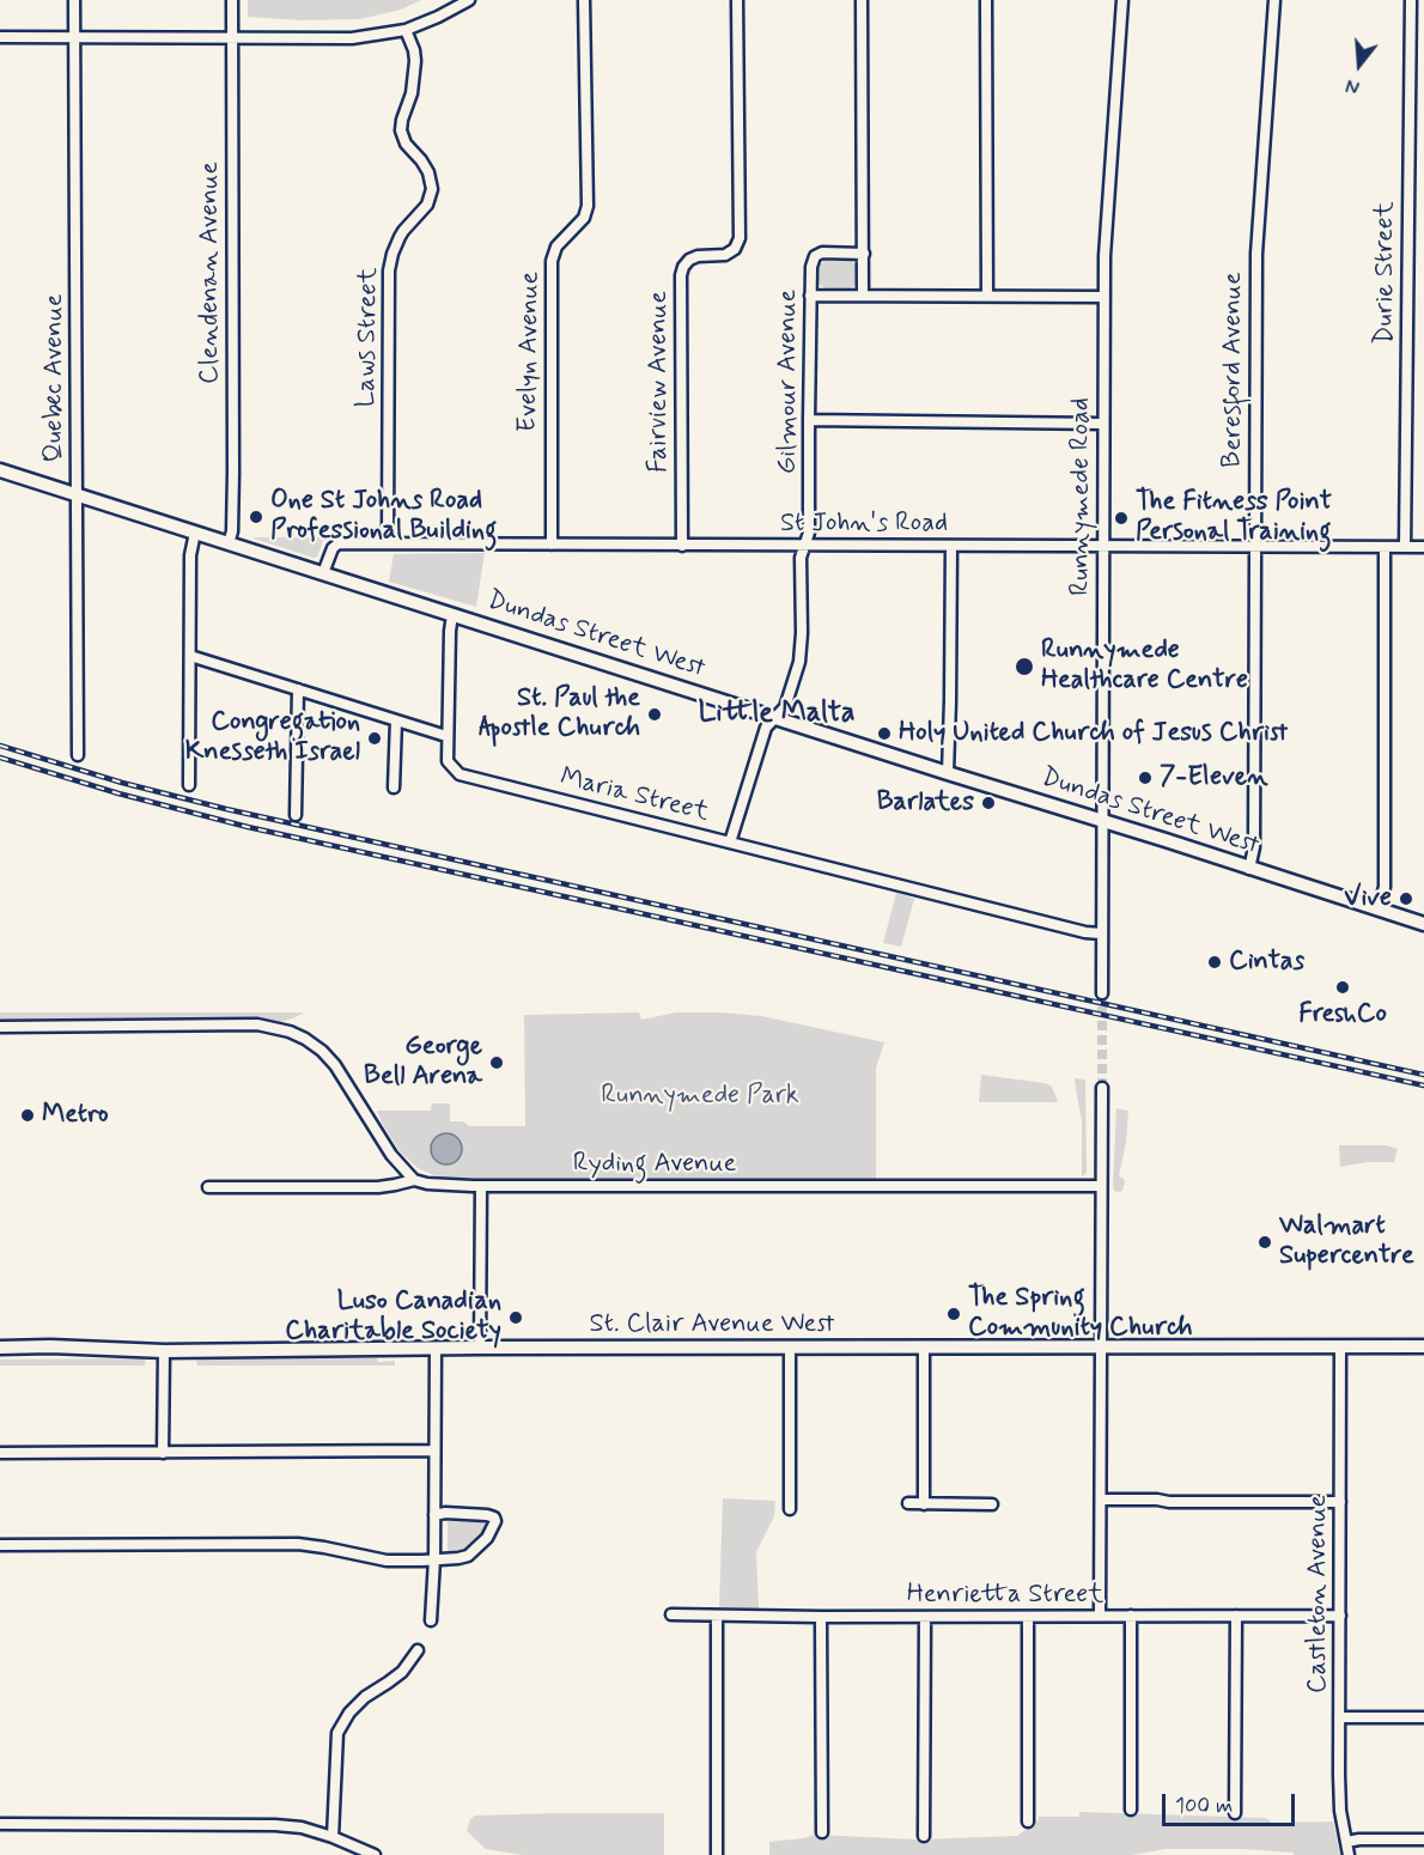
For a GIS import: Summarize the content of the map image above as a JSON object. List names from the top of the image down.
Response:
{
  "streets": {
    "main road": ["Dundas Street West", "St. Clair Avenue West"],
    "street": [
      "Clendenan Avenue",
      "Durie Street",
      "Laws Street",
      "Evelyn Avenue",
      "Beresford Avenue",
      "Quebec Avenue",
      "Fairview Avenue",
      "Gilmour Avenue",
      "Runnymede Road",
      "St John's Road",
      "Maria Street",
      "Ryding Avenue",
      "Castleton Avenue",
      "Henrietta Street"
    ]
  },
  "crossings": [
    ["Clendenan Avenue", "Dundas Street West"],
    ["Durie Street", "St John's Road"],
    ["Laws Street", "St John's Road"],
    ["Evelyn Avenue", "St John's Road"],
    ["Beresford Avenue", "St John's Road"],
    ["Beresford Avenue", "Dundas Street West"],
    ["Quebec Avenue", "Dundas Street West"],
    ["Fairview Avenue", "St John's Road"],
    ["Gilmour Avenue", "St John's Road"],
    ["Gilmour Avenue", "Dundas Street West"],
    ["Gilmour Avenue", "Maria Street"],
    ["Runnymede Road", "St John's Road"],
    ["Runnymede Road", "Dundas Street West"],
    ["Runnymede Road", "Maria Street"],
    ["St John's Road", "Dundas Street West"],
    ["Dundas Street West", "Maria Street"],
    ["St. Clair Avenue West", "Castleton Avenue"],
    ["Castleton Avenue", "Henrietta Street"]
  ],
  "districts": ["Little Malta"],
  "parks": ["Runnymede Park"],
  "places": [
    "One St Johns Road Professional Building",
    "The Fitness Point Personal Training",
    "Runnymede Healthcare Centre",
    "St. Paul the Apostle Church",
    "Holy United Church of Jesus Christ",
    "Congregation Knesseth Israel",
    "7-Eleven",
    "Barlates",
    "Vive",
    "Cintas",
    "FreshCo",
    "George Bell Arena",
    "Metro",
    "Walmart Supercentre",
    "The Spring Community Church",
    "Luso Canadian Charitable Society"
  ],
  "scale_bar": "100 m",
  "north": "bottom"
}
